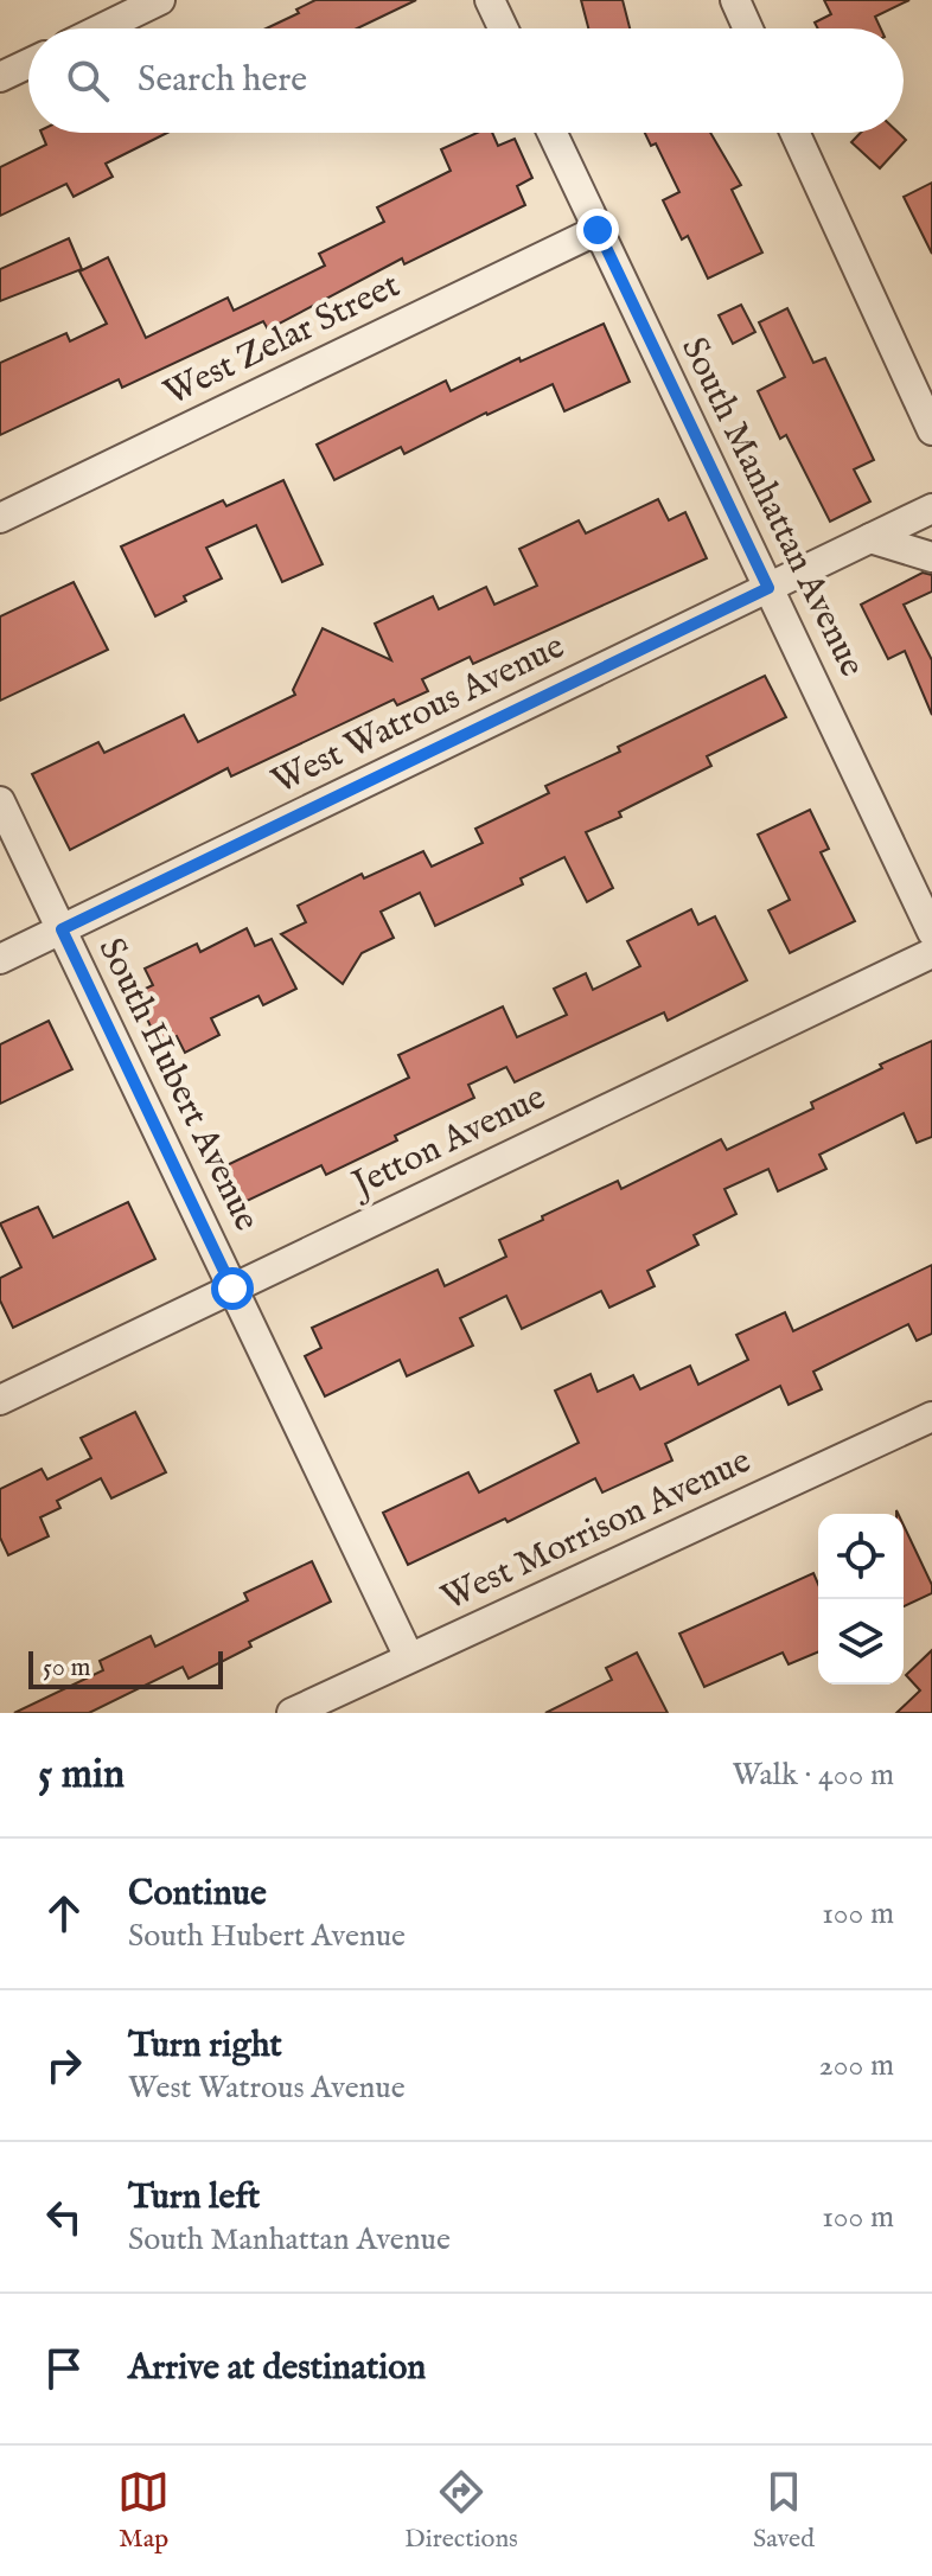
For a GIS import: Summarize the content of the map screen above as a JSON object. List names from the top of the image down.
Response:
{
  "streets": {
    "street": [
      "West Zelar Street",
      "South Manhattan Avenue",
      "West Watrous Avenue",
      "South Hubert Avenue",
      "Jetton Avenue",
      "West Morrison Avenue"
    ]
  },
  "crossings": [
    ["West Zelar Street", "South Manhattan Avenue"],
    ["South Manhattan Avenue", "West Watrous Avenue"],
    ["West Watrous Avenue", "South Hubert Avenue"],
    ["South Hubert Avenue", "Jetton Avenue"],
    ["South Hubert Avenue", "West Morrison Avenue"]
  ],
  "scale_bar": "50 m",
  "page": {
    "search": "Search here",
    "scale": "50 m",
    "heading": ["5 min", "Walk · 400 m"],
    "list": [
      ["Continue", "South Hubert Avenue", "100 m"],
      ["Turn right", "West Watrous Avenue", "200 m"],
      ["Turn left", "South Manhattan Avenue", "100 m"],
      "Arrive at destination"
    ],
    "nav": ["Map", "Directions", "Saved"]
  }
}
